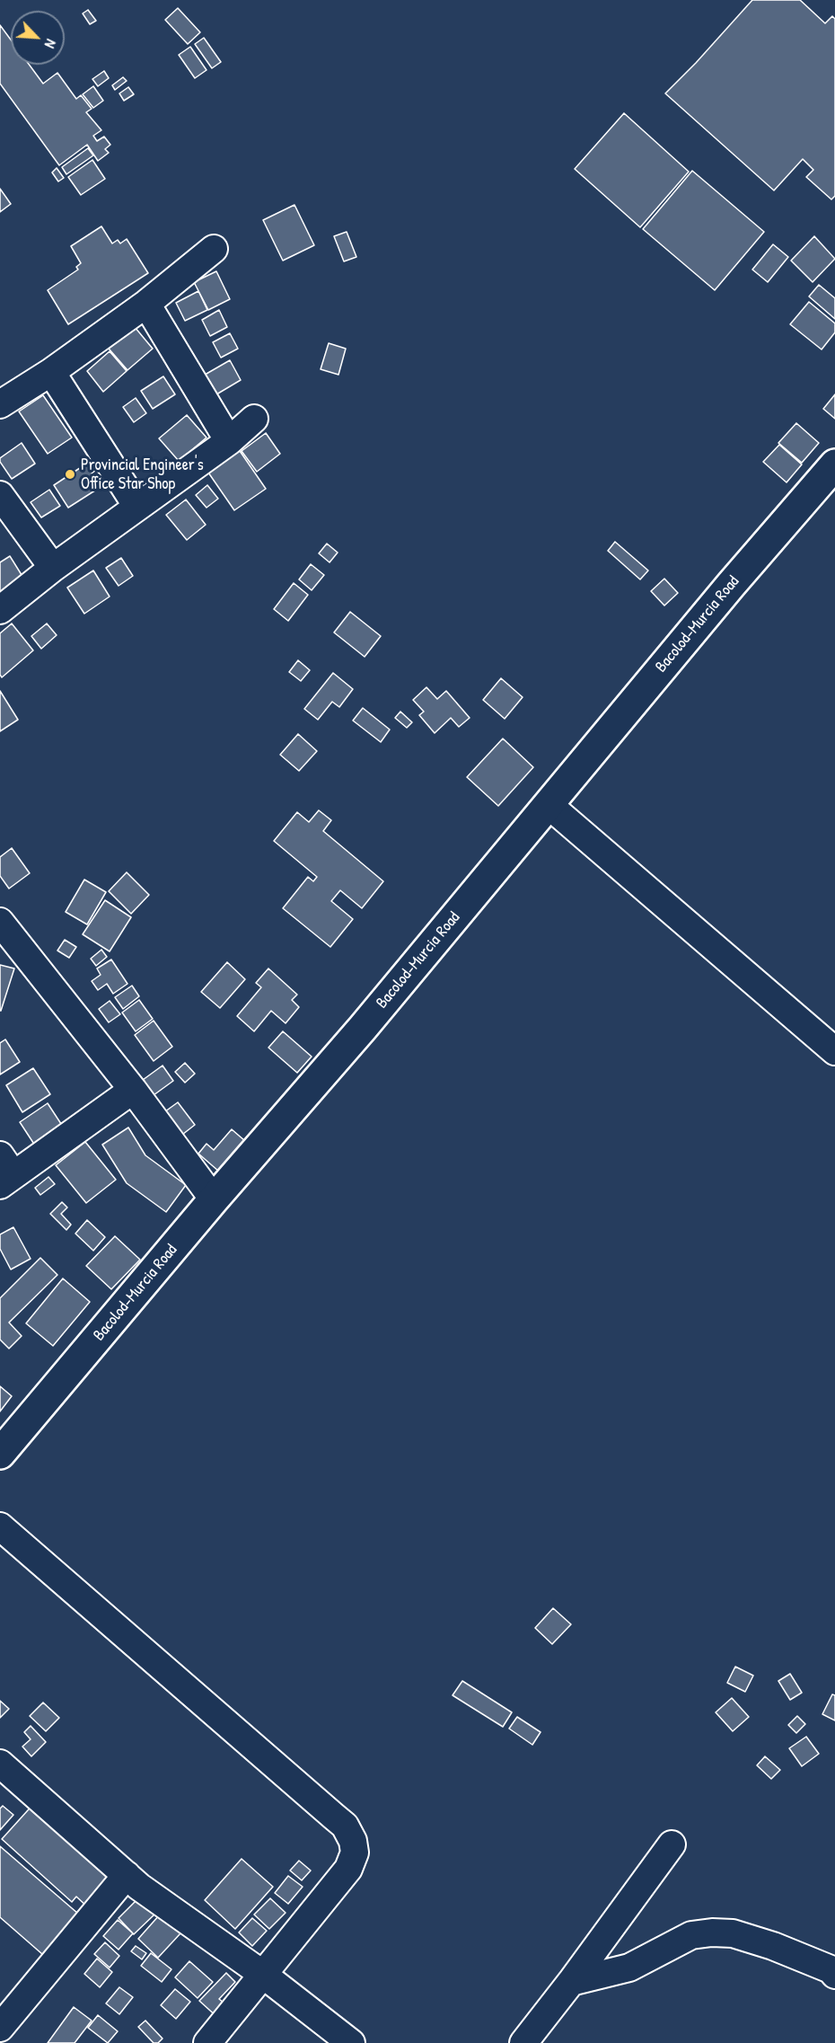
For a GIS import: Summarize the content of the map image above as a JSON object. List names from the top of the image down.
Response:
{
  "streets": {
    "main road": ["Bacolod-Murcia Road"]
  },
  "places": ["Provincial Engineer's Office Star Shop"],
  "north": "bottom right"
}
